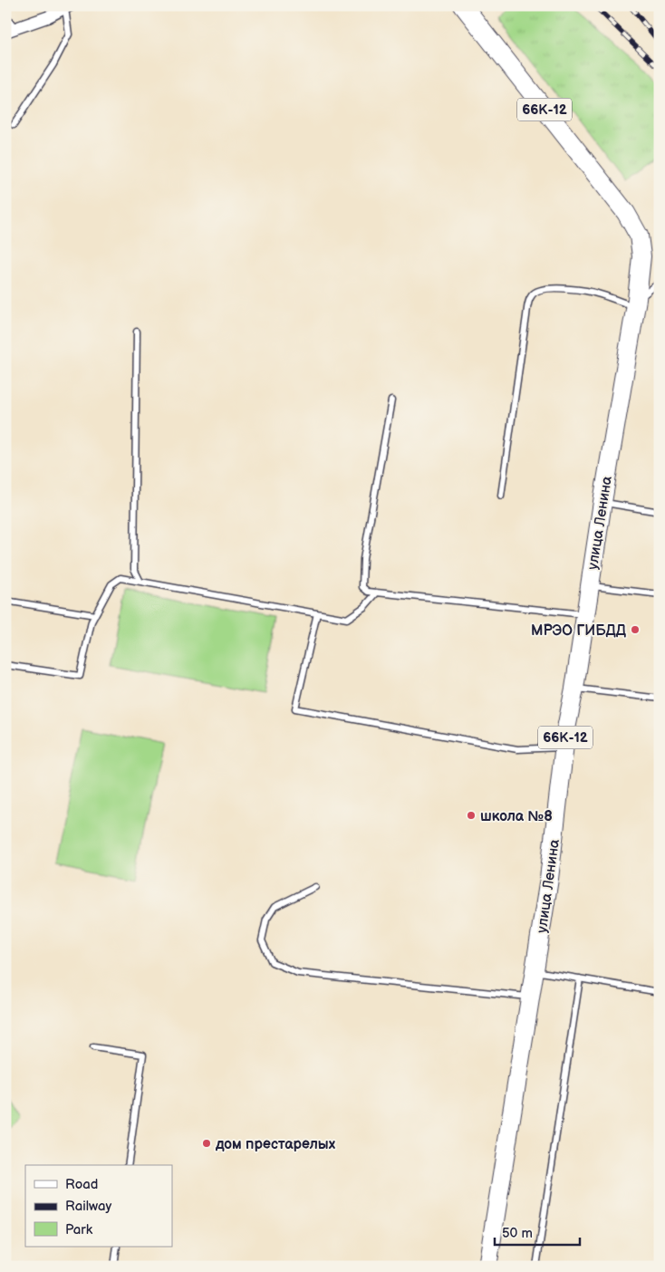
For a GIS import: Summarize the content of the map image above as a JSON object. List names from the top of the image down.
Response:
{
  "streets": {
    "main road": ["66К-12", "улица Ленина"]
  },
  "places": ["МРЭО ГИБДД", "школа №8", "дом престарелых"],
  "legend": ["Road", "Railway", "Park"],
  "scale_bar": "50 m"
}
